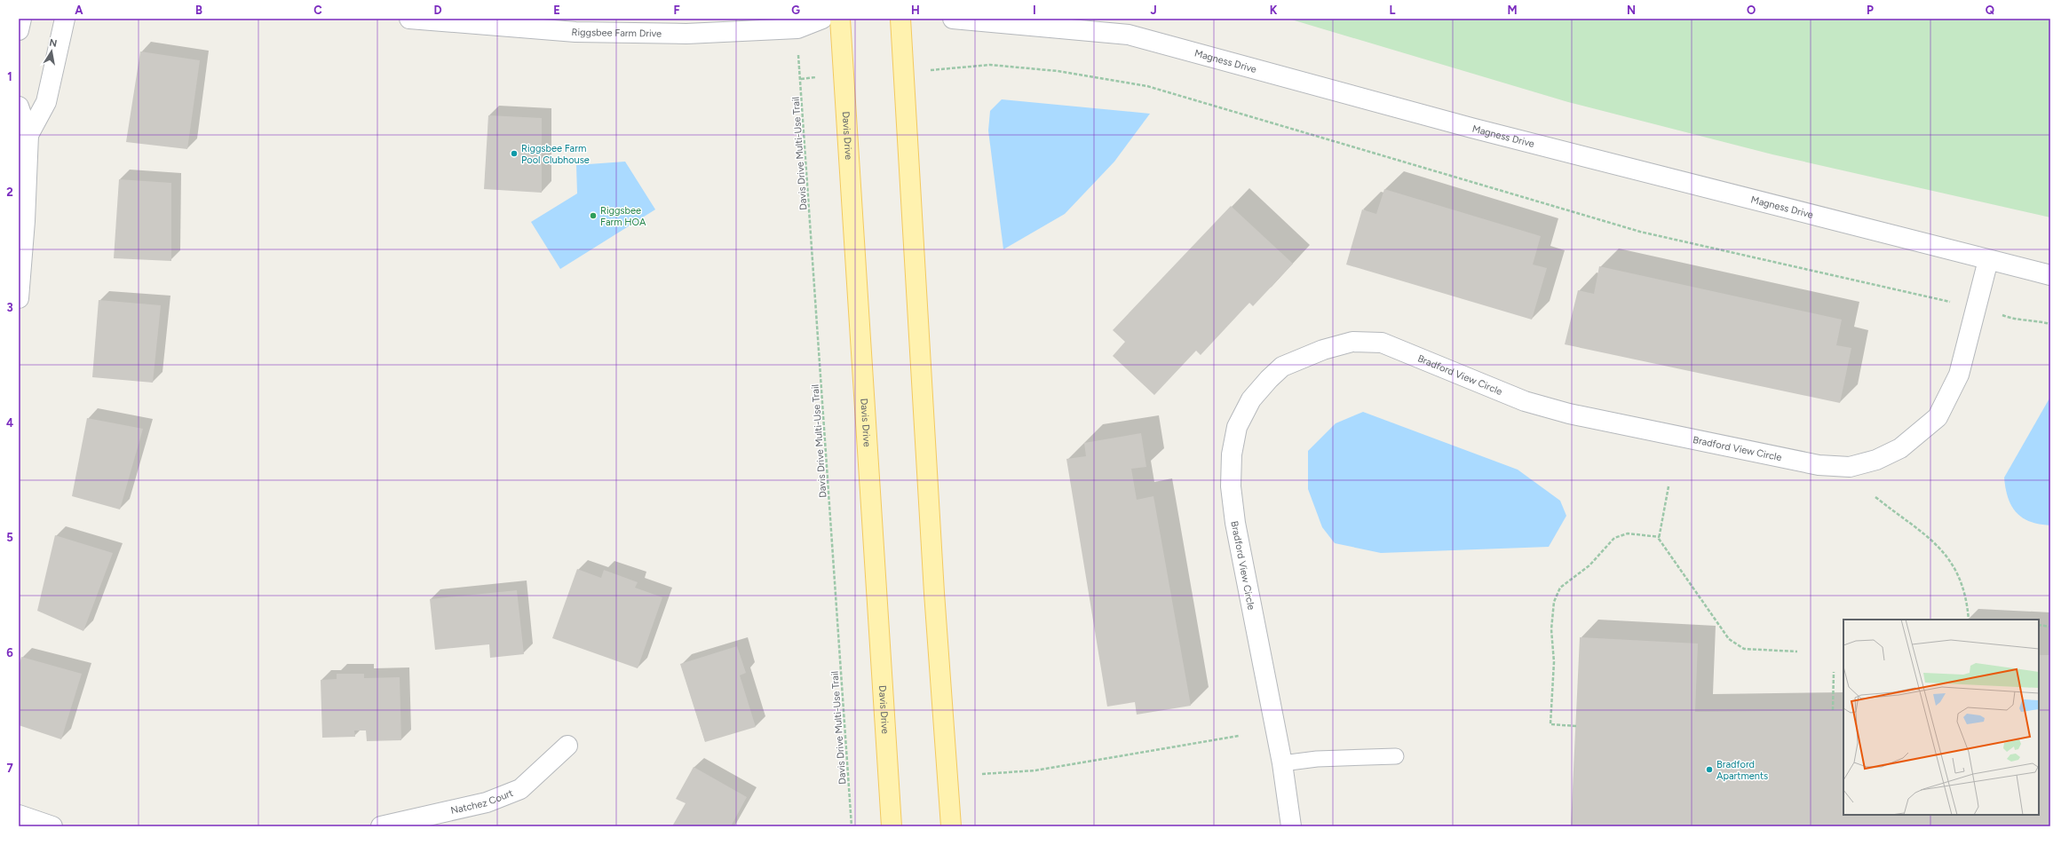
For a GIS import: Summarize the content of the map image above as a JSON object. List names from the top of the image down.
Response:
{
  "streets": {
    "main road": ["Davis Drive"],
    "street": [
      "Riggsbee Farm Drive",
      "Magness Drive",
      "Bradford View Circle",
      "Natchez Court"
    ],
    "path": ["Davis Drive Multi-Use Trail"]
  },
  "crossings": [
    ["Magness Drive", "Bradford View Circle"]
  ],
  "places": ["Riggsbee Farm Pool Clubhouse", "Riggsbee Farm HOA", "Bradford Apartments"],
  "north": "top",
  "grid": {
    "columns": [
      "A",
      "B",
      "C",
      "D",
      "E",
      "F",
      "G",
      "H",
      "I",
      "J",
      "K",
      "L",
      "M",
      "N",
      "O",
      "P",
      "Q"
    ],
    "rows": [
      "1",
      "2",
      "3",
      "4",
      "5",
      "6",
      "7"
    ]
  }
}
